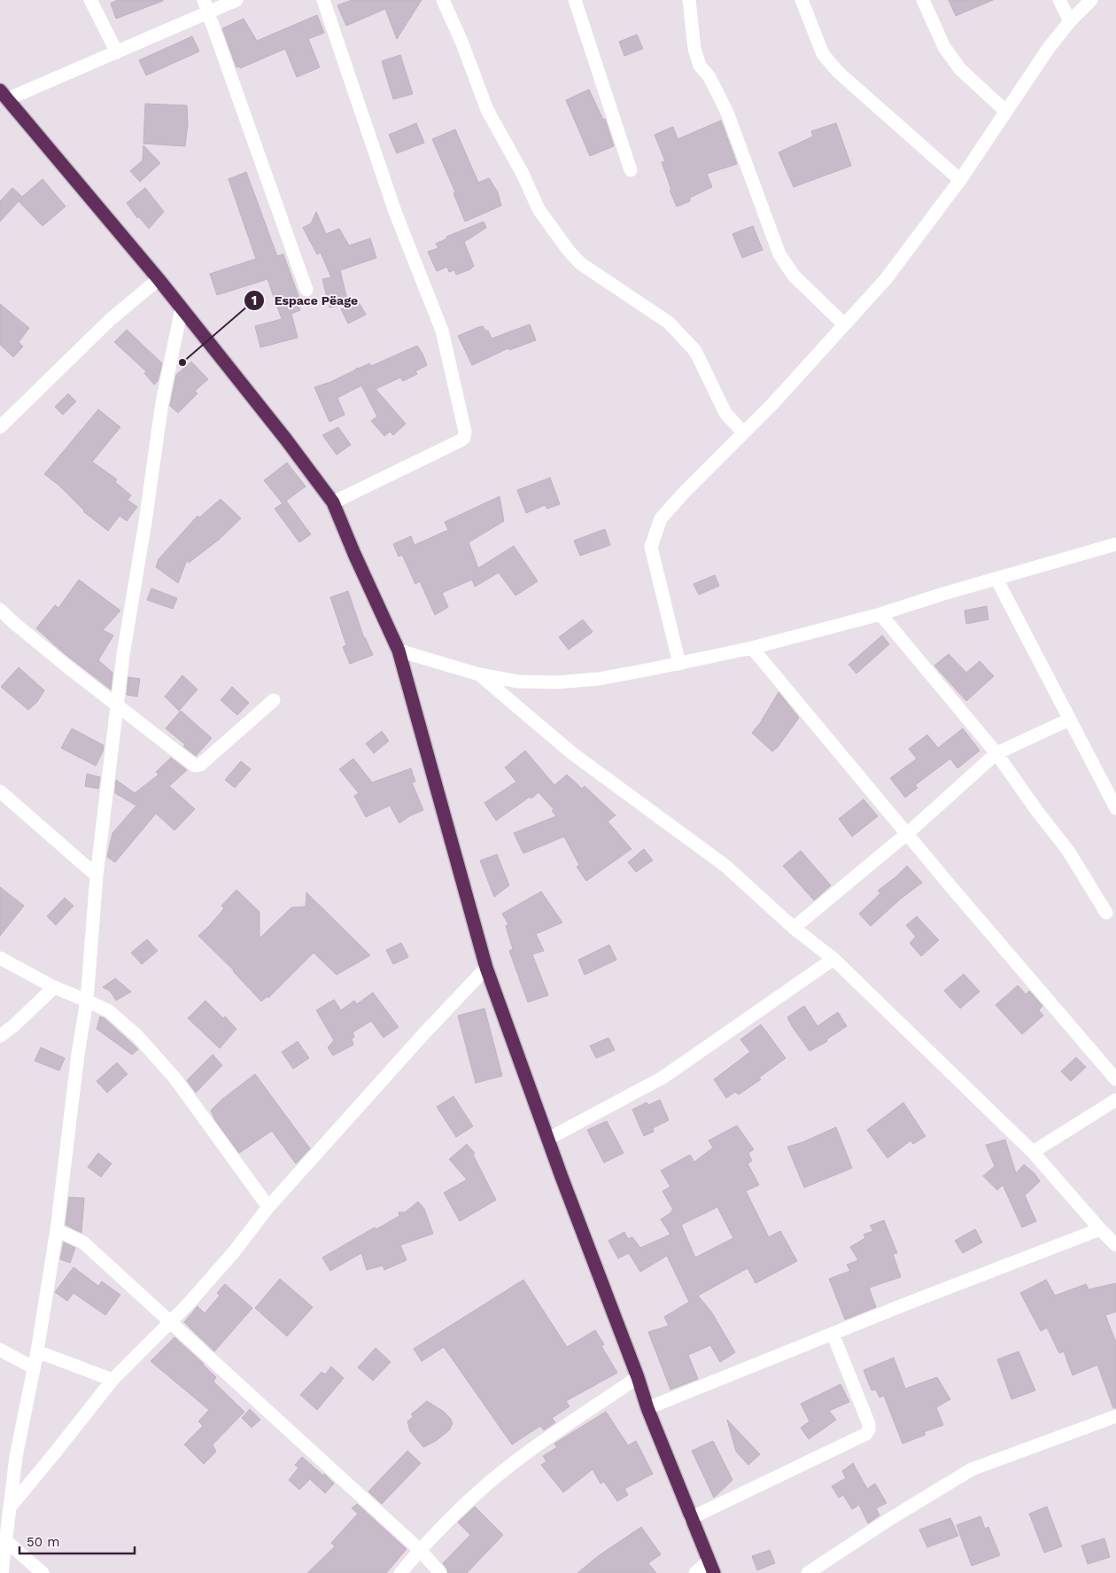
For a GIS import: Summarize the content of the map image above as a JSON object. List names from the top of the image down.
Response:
{
  "places": ["Espace Pëage"],
  "scale_bar": "50 m"
}
